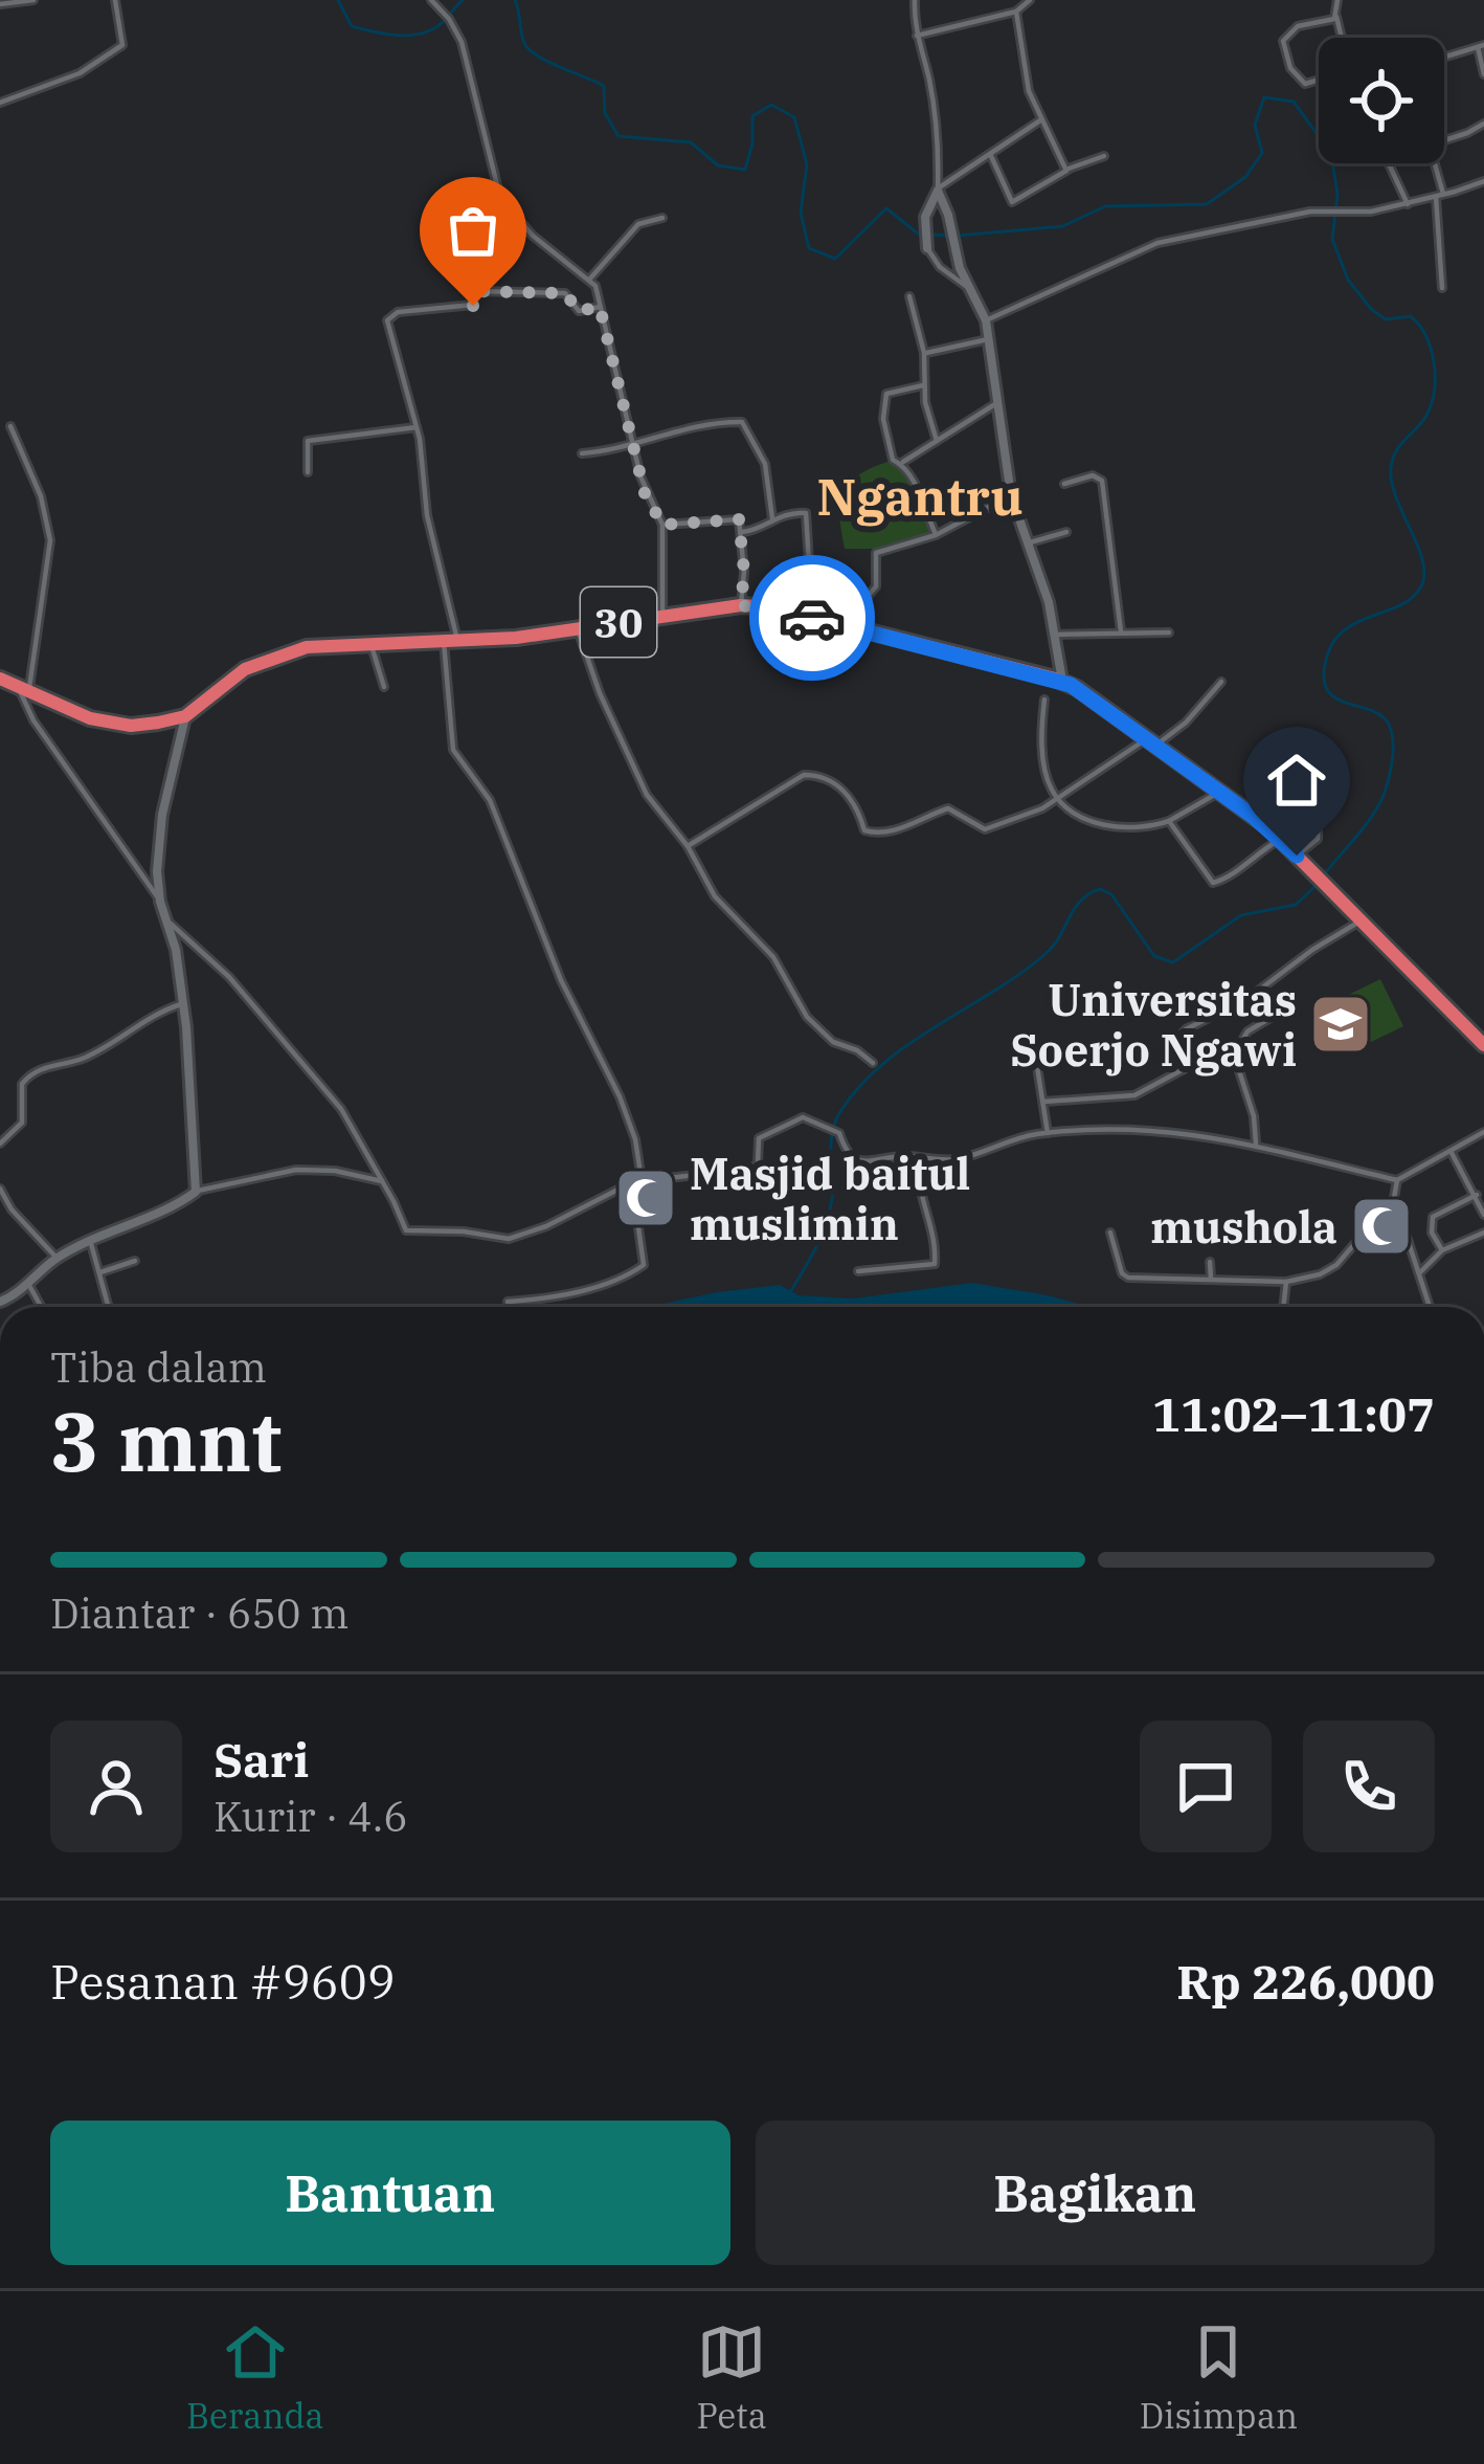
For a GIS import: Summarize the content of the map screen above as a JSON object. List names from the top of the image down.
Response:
{
  "streets": {
    "highway": ["30"]
  },
  "districts": ["Ngantru"],
  "places": {
    "school or university": ["Universitas Soerjo Ngawi"],
    "mosque": ["Masjid baitul muslimin", "mushola"]
  },
  "page": {
    "heading": ["3 mnt", "Tiba dalam", "11:02–11:07"],
    "panel": [
      "Sari",
      "Kurir · 4.6",
      "Pesanan #9609",
      "Rp 226,000"
    ],
    "bar": "Diantar · 650 m",
    "buttons": ["Bantuan", "Bagikan"],
    "tabs": ["Beranda", "Peta", "Disimpan"]
  }
}
